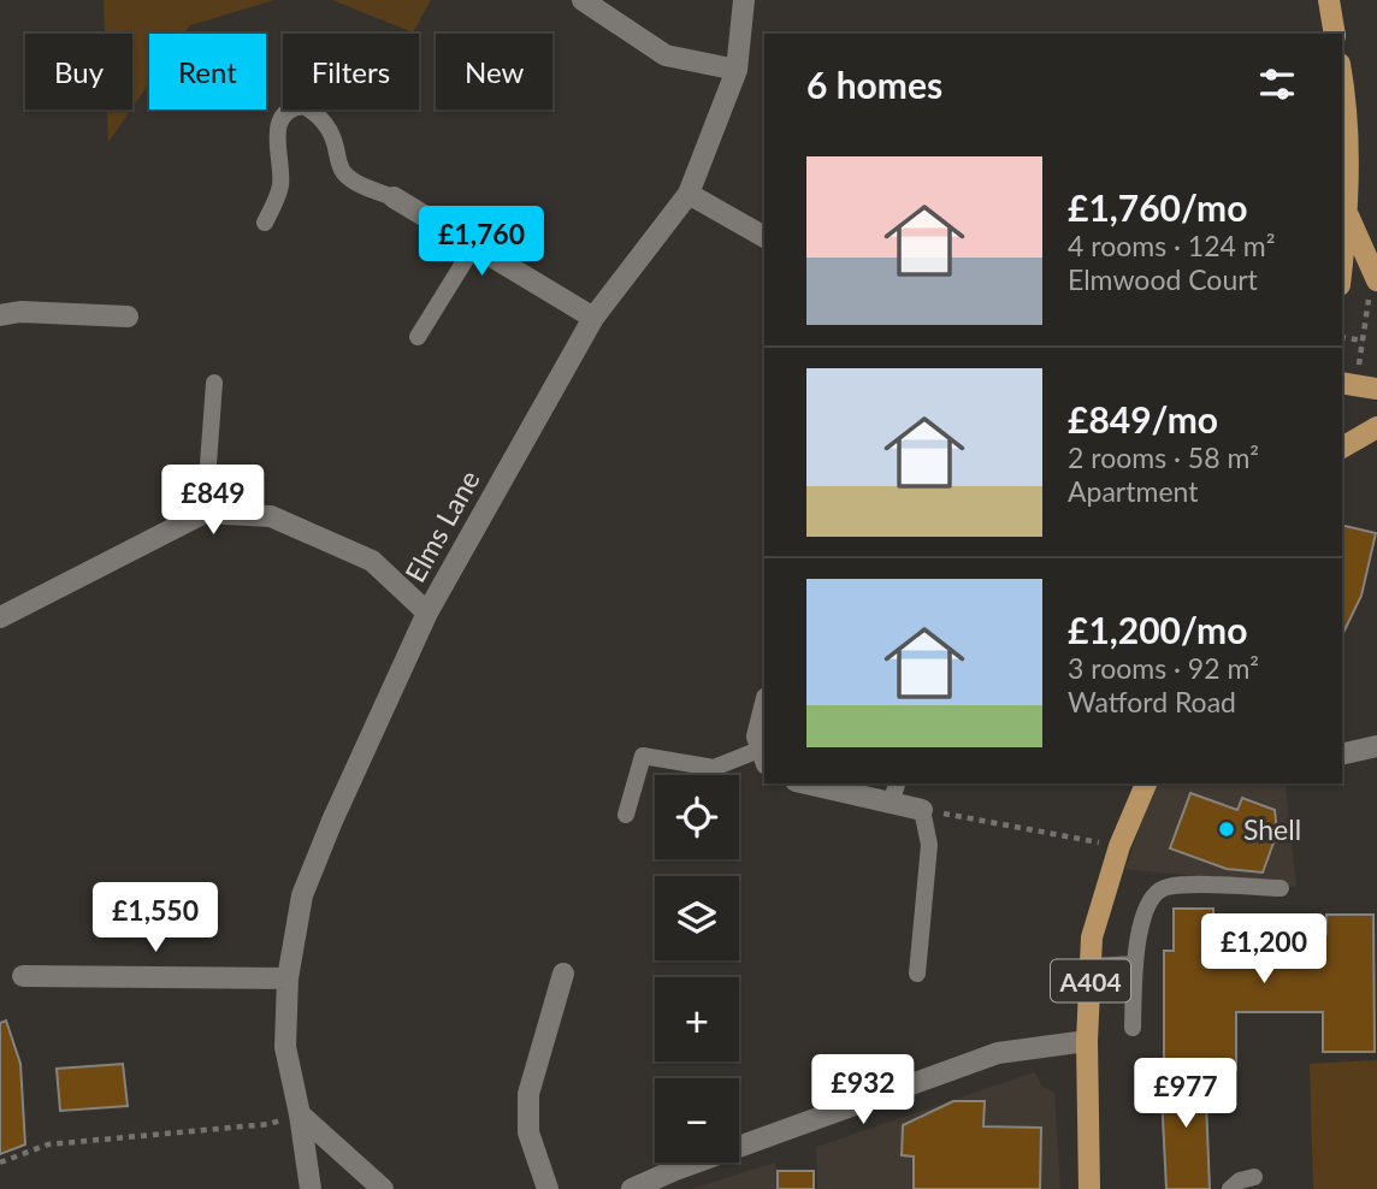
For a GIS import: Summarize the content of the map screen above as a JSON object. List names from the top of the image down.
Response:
{
  "streets": {
    "main road": ["A404"],
    "street": ["Elms Lane"]
  },
  "places": ["Shell"],
  "page": {
    "chip": [
      "Buy",
      "Rent",
      "Filters",
      "New"
    ],
    "heading": "6 homes",
    "list": [
      {
        "name": "£1,760/mo",
        "note": "4 rooms · 124 m² · Elmwood Court"
      },
      {
        "name": "£849/mo",
        "note": "2 rooms · 58 m² · Apartment"
      },
      {
        "name": "£1,200/mo",
        "note": "3 rooms · 92 m² · Watford Road"
      }
    ],
    "price": [
      "£1,760",
      "£849",
      "£1,550",
      "£1,200",
      "£932",
      "£977"
    ],
    "map_buttons": ["+", "−"]
  }
}
